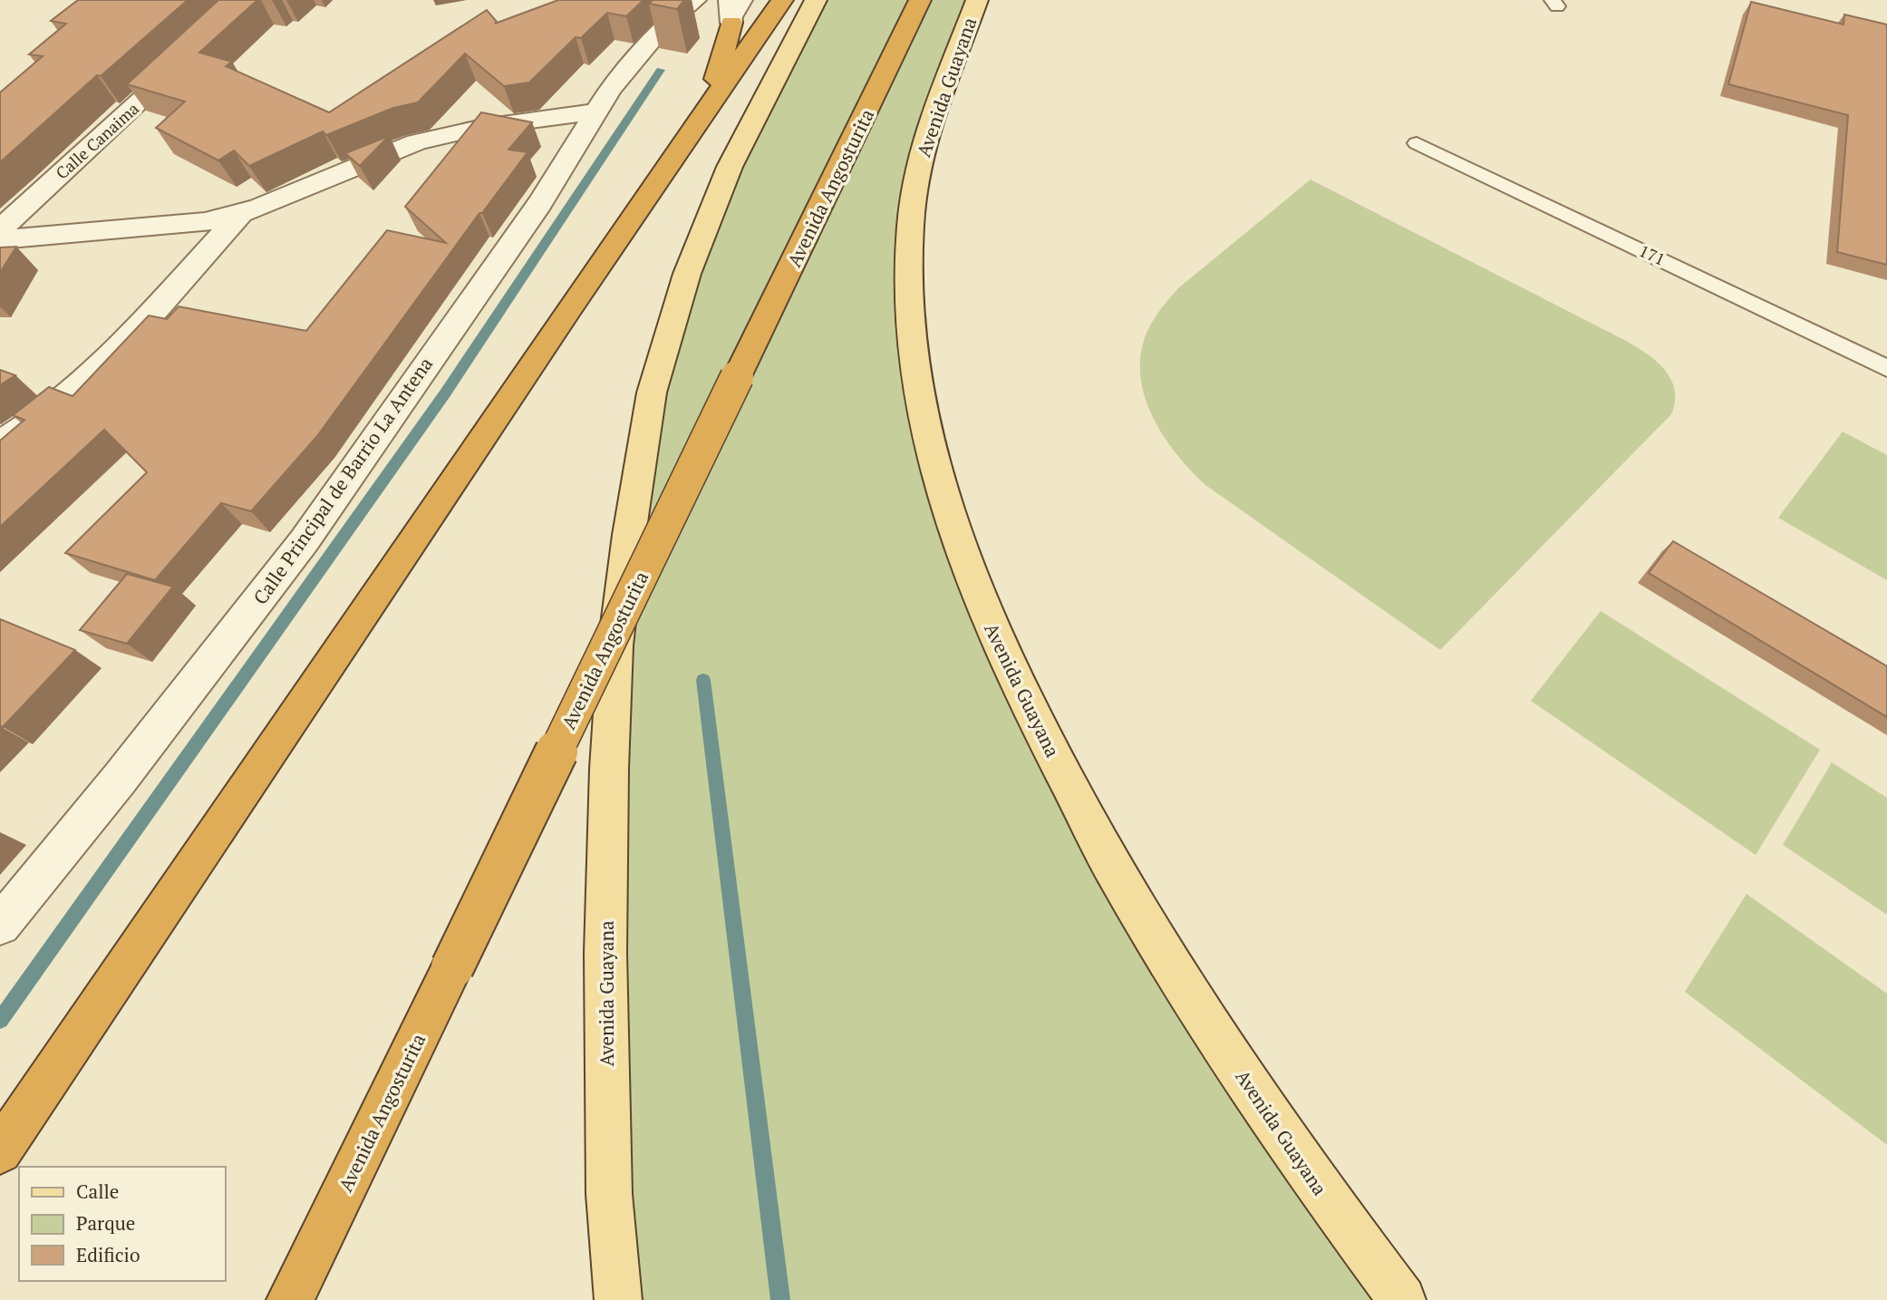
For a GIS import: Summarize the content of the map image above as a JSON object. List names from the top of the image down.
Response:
{
  "streets": {
    "highway": ["Avenida Angosturita"],
    "main road": ["Avenida Guayana"],
    "street": ["Calle Canaima", "Calle Principal de Barrio La Antena"],
    "lane": ["171"]
  },
  "legend": ["Calle", "Parque", "Edificio"]
}
